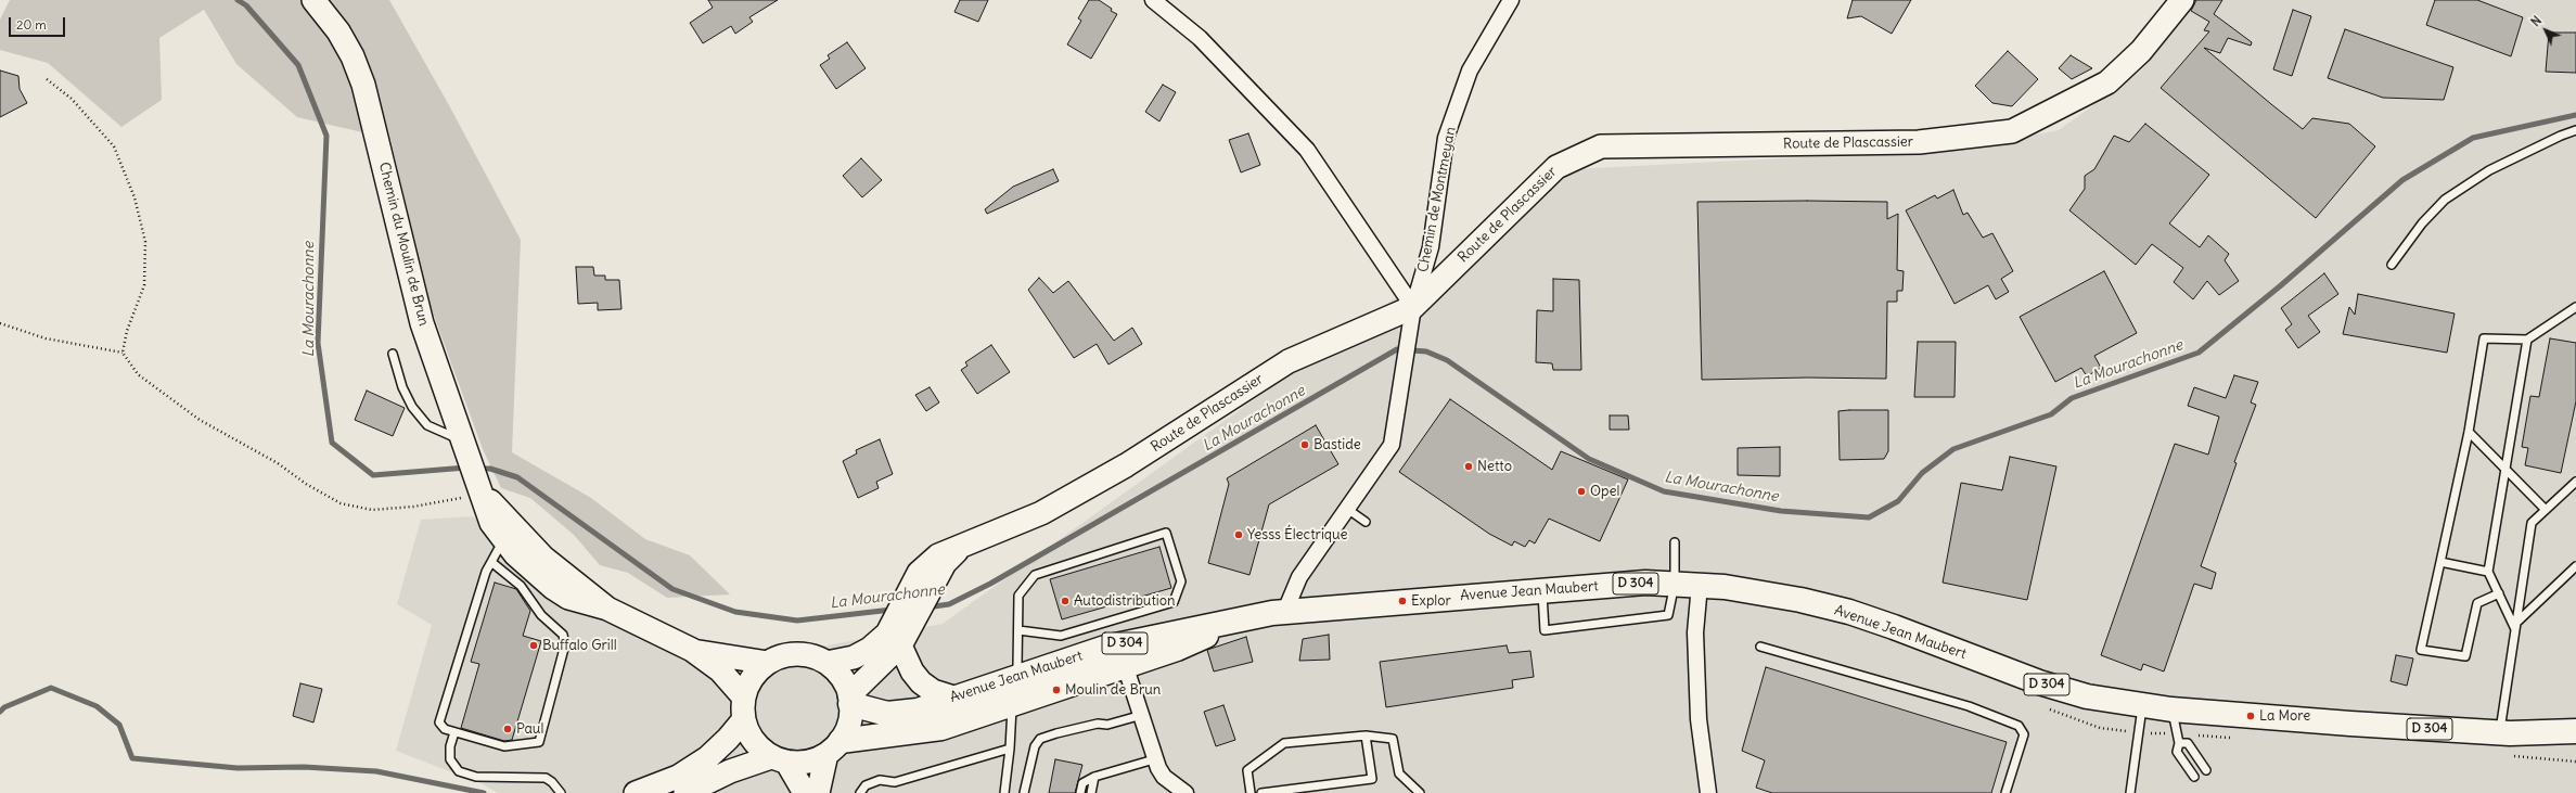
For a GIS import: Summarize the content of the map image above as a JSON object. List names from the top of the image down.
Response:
{
  "streets": {
    "main road": ["D 304", "Avenue Jean Maubert"],
    "street": ["Route de Plascassier", "Chemin de Montmeyan", "Chemin du Moulin de Brun"]
  },
  "crossings": [
    ["Route de Plascassier", "Chemin de Montmeyan"],
    ["Route de Plascassier", "Chemin du Moulin de Brun"],
    ["Route de Plascassier", "Avenue Jean Maubert"],
    ["Chemin de Montmeyan", "Avenue Jean Maubert"],
    ["Chemin du Moulin de Brun", "Avenue Jean Maubert"]
  ],
  "water": ["La Mourachonne"],
  "places": [
    "Bastide",
    "Netto",
    "Opel",
    "Yesss Électrique",
    "Autodistribution",
    "Explor",
    "Buffalo Grill",
    "Moulin de Brun",
    "La More",
    "Paul"
  ],
  "scale_bar": "20 m",
  "north": "top left"
}
